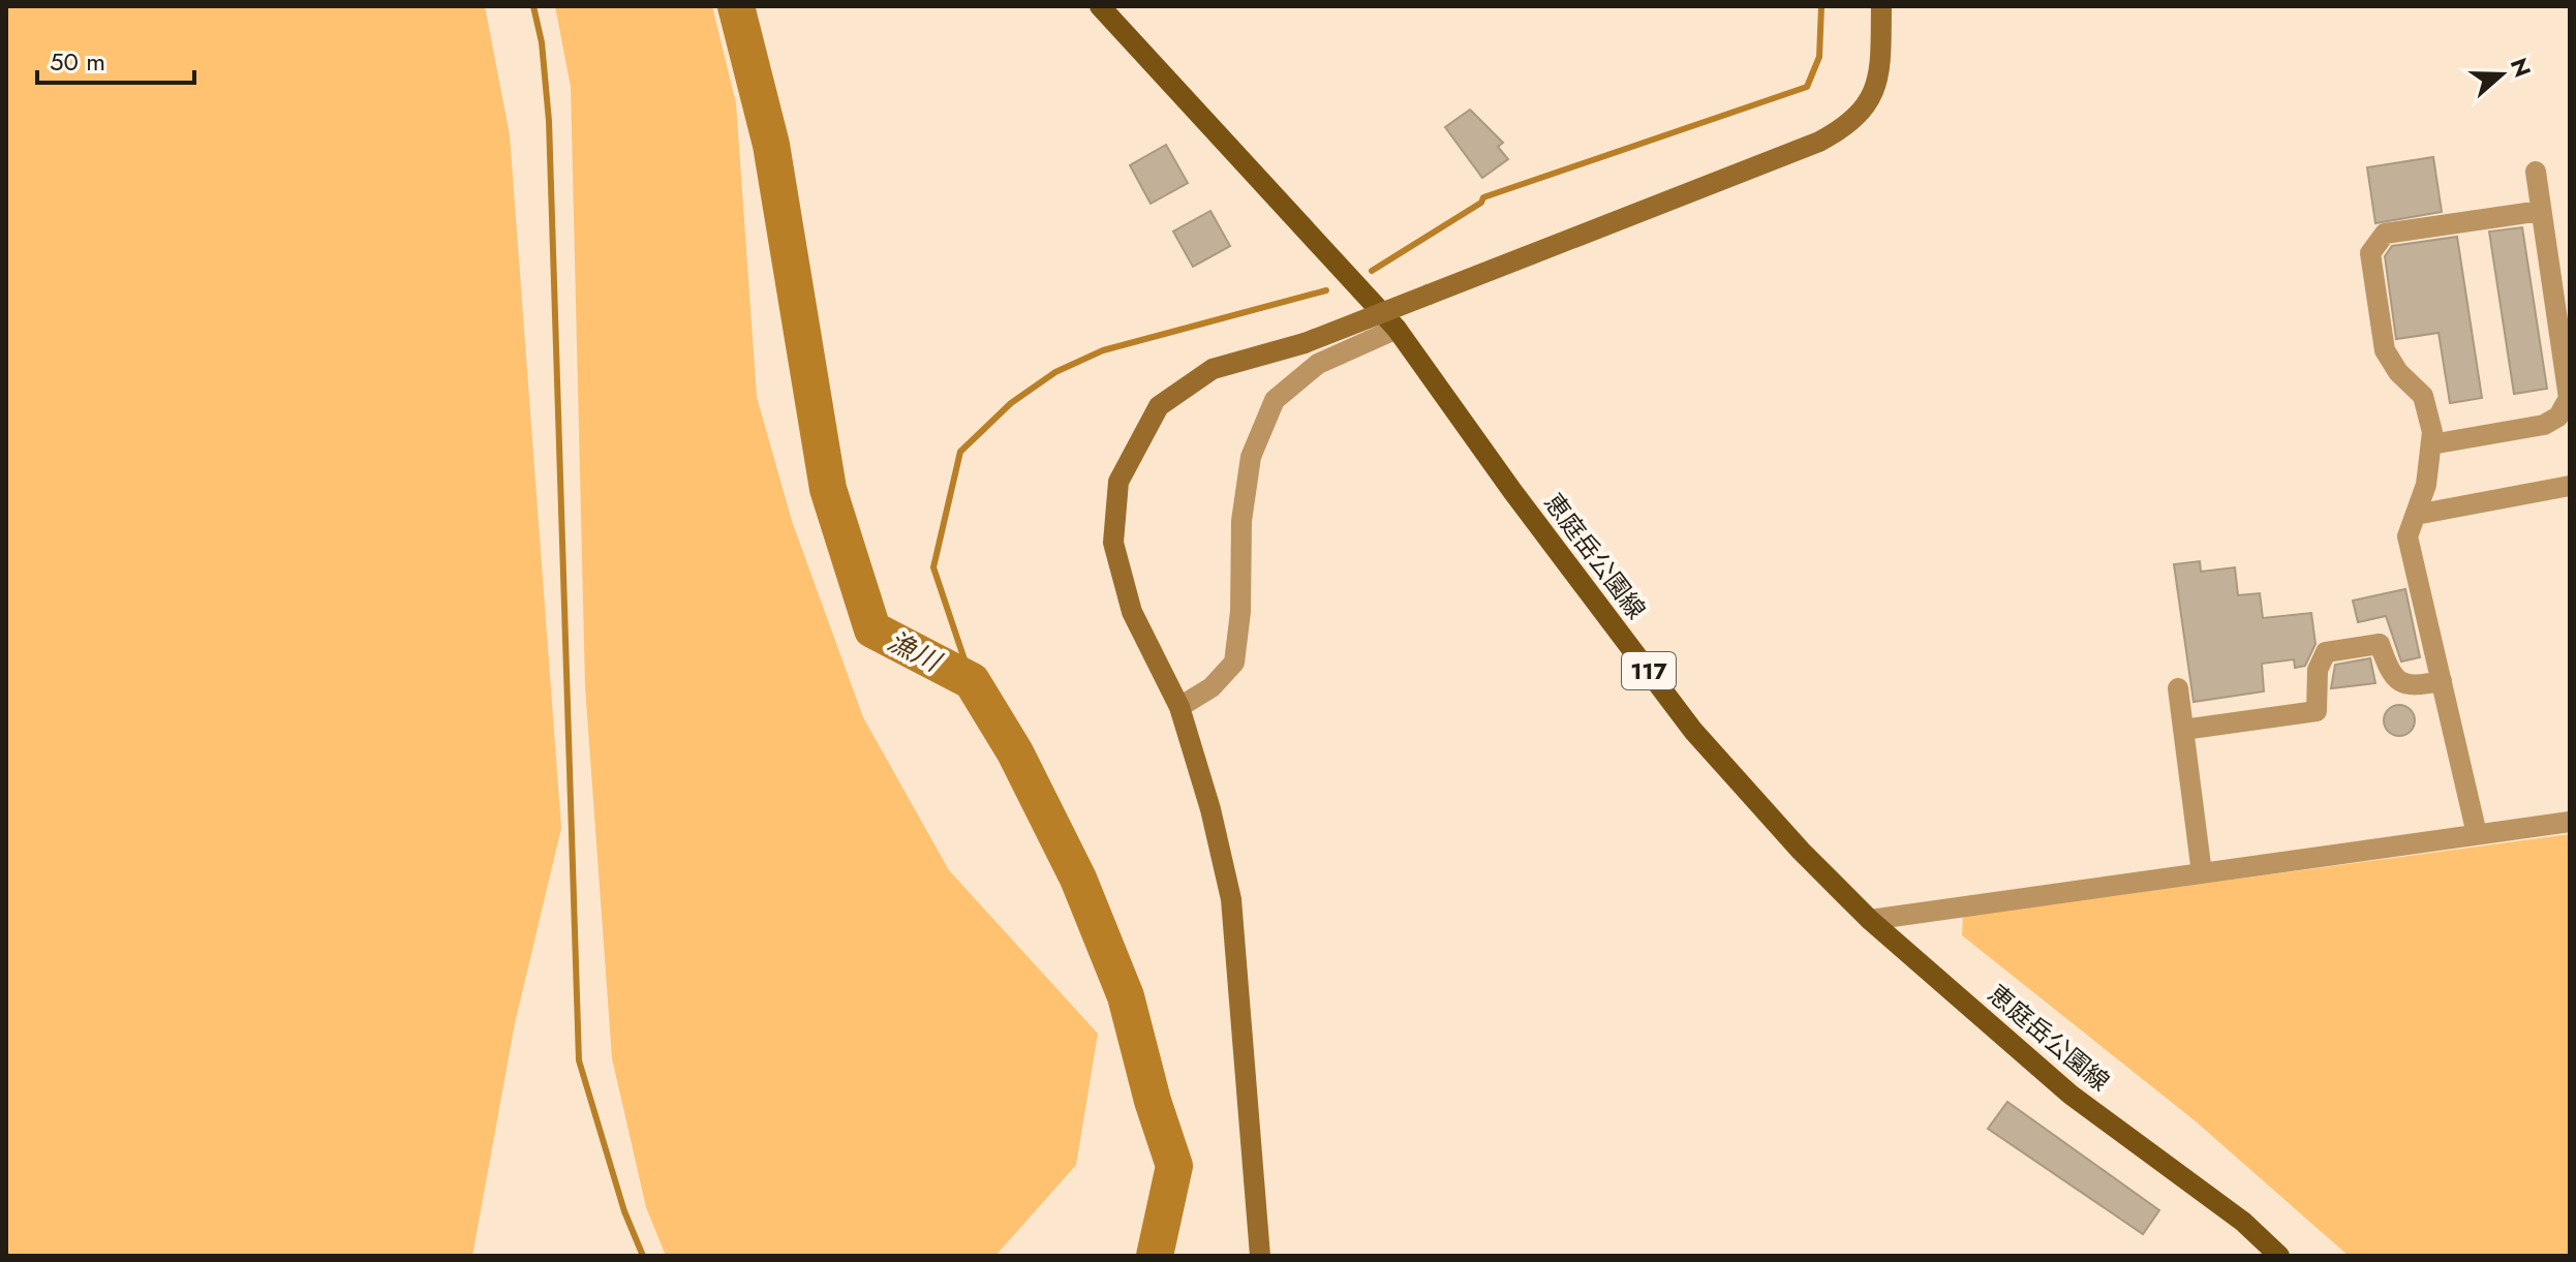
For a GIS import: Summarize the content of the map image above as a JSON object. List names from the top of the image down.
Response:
{
  "streets": {
    "main road": ["恵庭岳公園線", "117"]
  },
  "water": ["漁川"],
  "scale_bar": "50 m",
  "north": "right"
}
